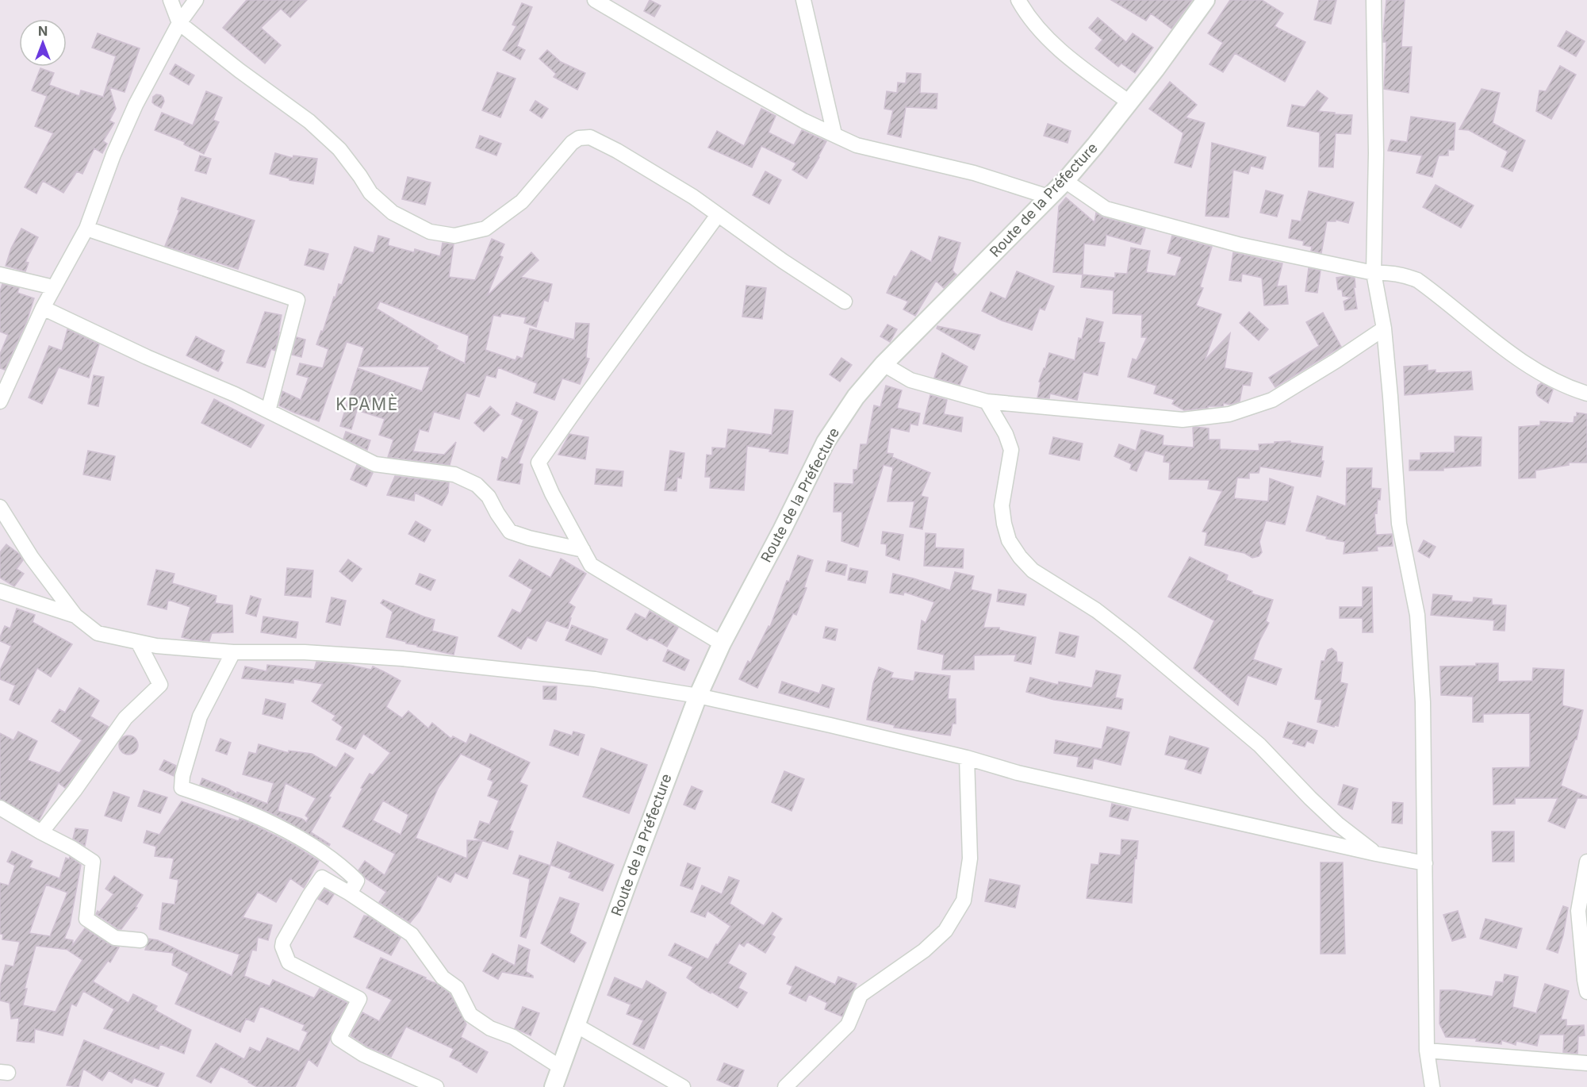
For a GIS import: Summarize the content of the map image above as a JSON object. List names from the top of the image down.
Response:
{
  "streets": {
    "street": ["Route de la Préfecture"]
  },
  "districts": ["KPAMÈ"],
  "north": "top"
}
